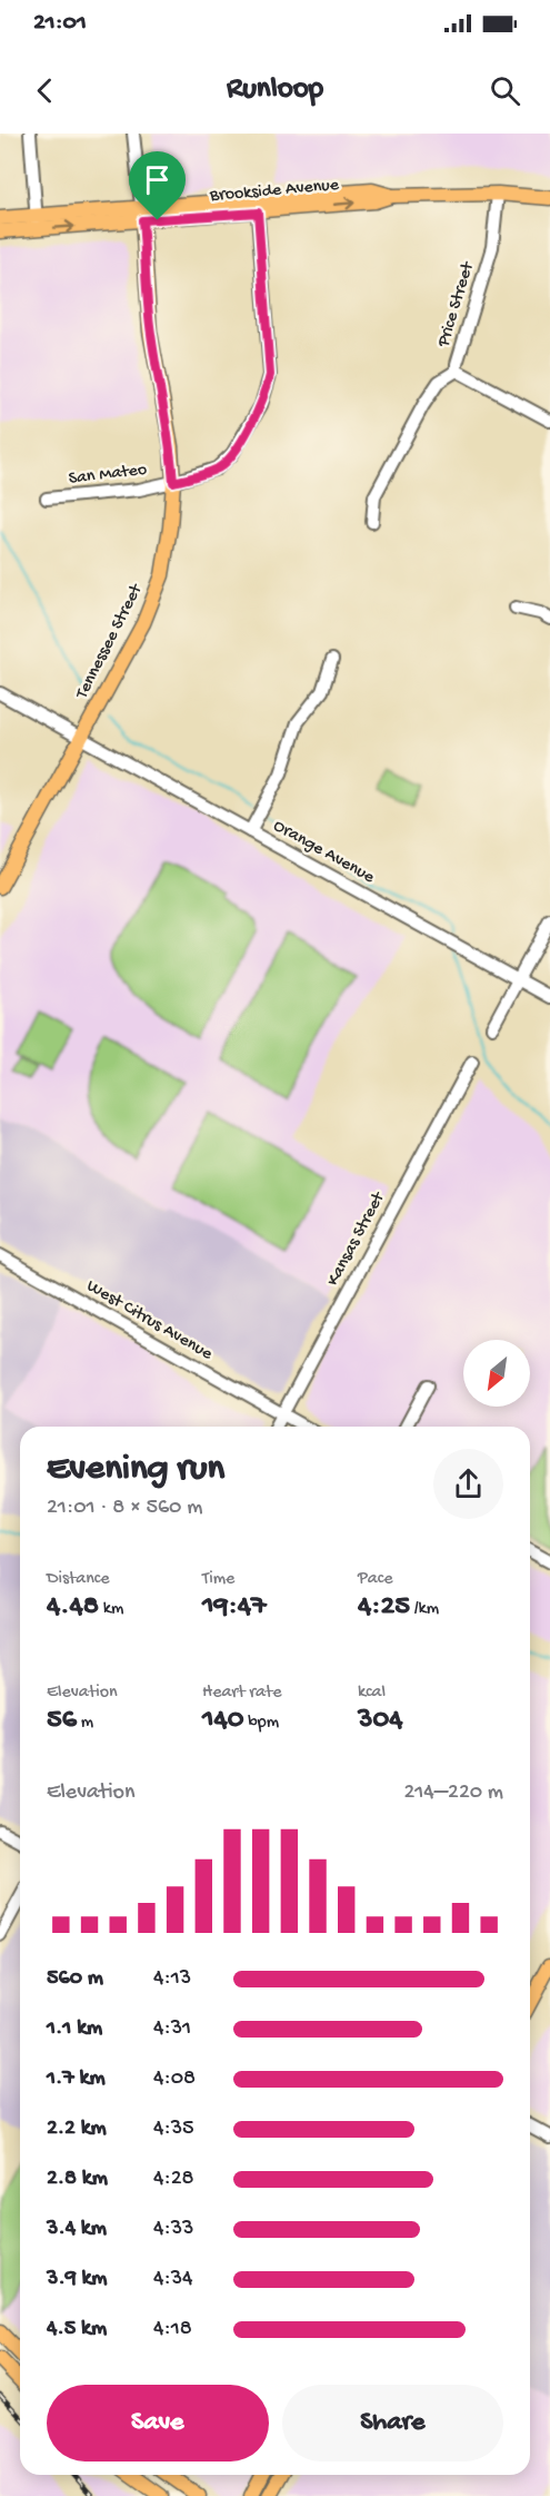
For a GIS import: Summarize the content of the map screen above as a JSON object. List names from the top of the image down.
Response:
{
  "streets": {
    "main road": ["Brookside Avenue", "Tennessee Street"],
    "street": [
      "Price Street",
      "San Mateo",
      "Orange Avenue",
      "Kansas Street",
      "West Citrus Avenue"
    ]
  },
  "crossings": [
    ["Brookside Avenue", "Price Street"],
    ["Brookside Avenue", "Tennessee Street"],
    ["San Mateo", "Tennessee Street"],
    ["Tennessee Street", "Orange Avenue"],
    ["Kansas Street", "West Citrus Avenue"]
  ],
  "north": "bottom left",
  "page": {
    "status": "21:01",
    "header": "Runloop",
    "heading": ["Evening run", "21:01 · 8 × 560 m"],
    "stats": [
      ["Distance", "4.48 km"],
      ["Time", "19:47"],
      ["Pace", "4:25 /km"],
      ["Elevation", "56 m"],
      ["Heart rate", "140 bpm"],
      ["kcal", "304"]
    ],
    "chart": ["Elevation", "214–220 m"],
    "list": [
      {
        "name": "560 m",
        "note": "4:13"
      },
      {
        "name": "1.1 km",
        "note": "4:31"
      },
      {
        "name": "1.7 km",
        "note": "4:08"
      },
      {
        "name": "2.2 km",
        "note": "4:35"
      },
      {
        "name": "2.8 km",
        "note": "4:28"
      },
      {
        "name": "3.4 km",
        "note": "4:33"
      },
      {
        "name": "3.9 km",
        "note": "4:34"
      },
      {
        "name": "4.5 km",
        "note": "4:18"
      }
    ],
    "buttons": ["Save", "Share"]
  }
}
